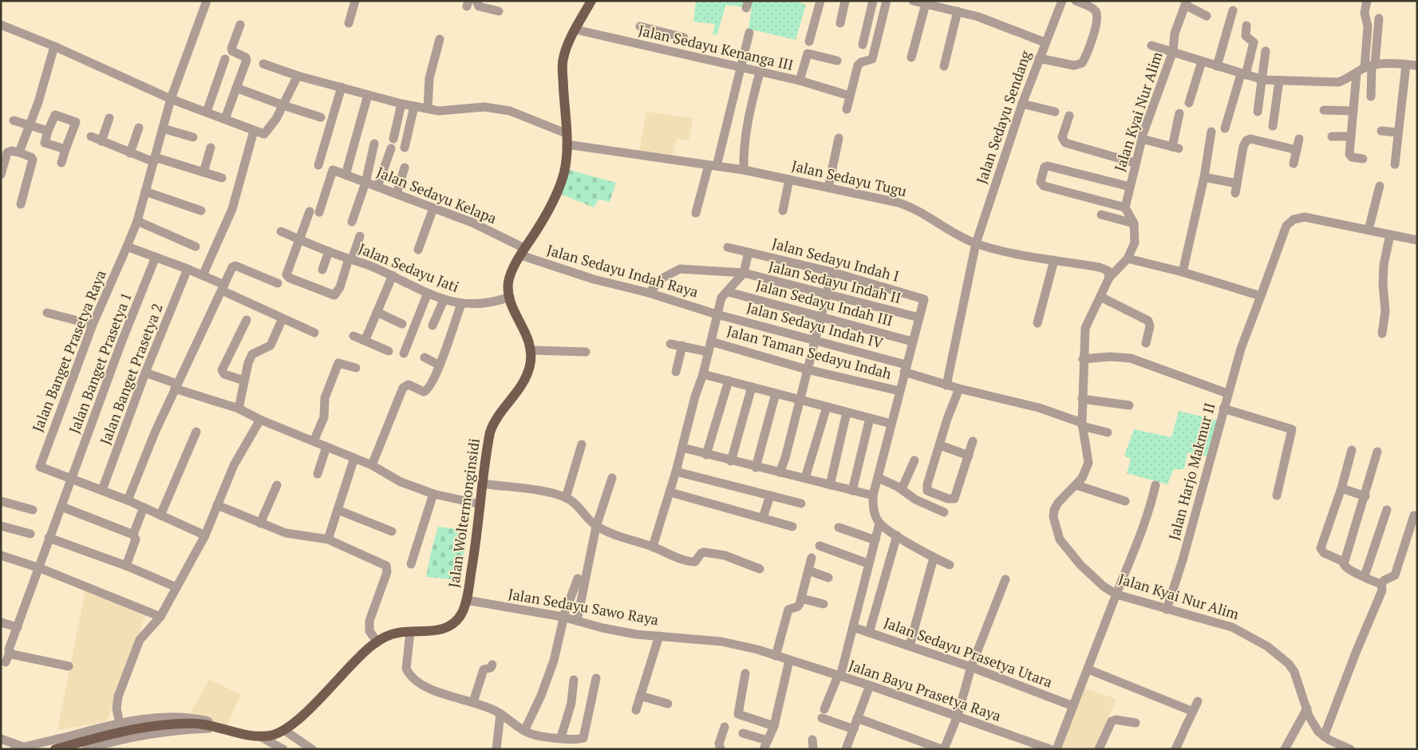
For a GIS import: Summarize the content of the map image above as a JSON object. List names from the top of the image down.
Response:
{
  "streets": {
    "main road": ["Jalan Woltermonginsidi"],
    "street": [
      "Jalan Sedayu Kenanga III",
      "Jalan Kyai Nur Alim",
      "Jalan Sedayu Sendang",
      "Jalan Sedayu Tugu",
      "Jalan Sedayu Kelapa",
      "Jalan Sedayu Indah I",
      "Jalan Sedayu Jati",
      "Jalan Sedayu Indah Raya",
      "Jalan Sedayu Indah II",
      "Jalan Sedayu Indah III",
      "Jalan Sedayu Indah IV",
      "Jalan Banget Prasetya Raya",
      "Jalan Taman Sedayu Indah",
      "Jalan Banget Prasetya 1",
      "Jalan Banget Prasetya 2",
      "Jalan Harjo Makmur II",
      "Jalan Sedayu Sawo Raya",
      "Jalan Sedayu Prasetya Utara",
      "Jalan Bayu Prasetya Raya"
    ]
  },
  "crossings": [
    ["Jalan Sedayu Kenanga III", "Jalan Woltermonginsidi"],
    ["Jalan Kyai Nur Alim", "Jalan Sedayu Tugu"],
    ["Jalan Kyai Nur Alim", "Jalan Sedayu Indah IV"],
    ["Jalan Kyai Nur Alim", "Jalan Harjo Makmur II"],
    ["Jalan Sedayu Sendang", "Jalan Sedayu Tugu"],
    ["Jalan Sedayu Sendang", "Jalan Sedayu Indah IV"],
    ["Jalan Sedayu Tugu", "Jalan Woltermonginsidi"],
    ["Jalan Sedayu Kelapa", "Jalan Sedayu Indah Raya"],
    ["Jalan Sedayu Kelapa", "Jalan Woltermonginsidi"],
    ["Jalan Sedayu Indah I", "Jalan Sedayu Indah II"],
    ["Jalan Sedayu Jati", "Jalan Woltermonginsidi"],
    ["Jalan Sedayu Indah Raya", "Jalan Sedayu Indah II"],
    ["Jalan Sedayu Indah Raya", "Jalan Sedayu Indah IV"],
    ["Jalan Sedayu Indah Raya", "Jalan Woltermonginsidi"],
    ["Jalan Banget Prasetya Raya", "Jalan Banget Prasetya 1"],
    ["Jalan Woltermonginsidi", "Jalan Sedayu Sawo Raya"],
    ["Jalan Sedayu Sawo Raya", "Jalan Bayu Prasetya Raya"]
  ]
}
